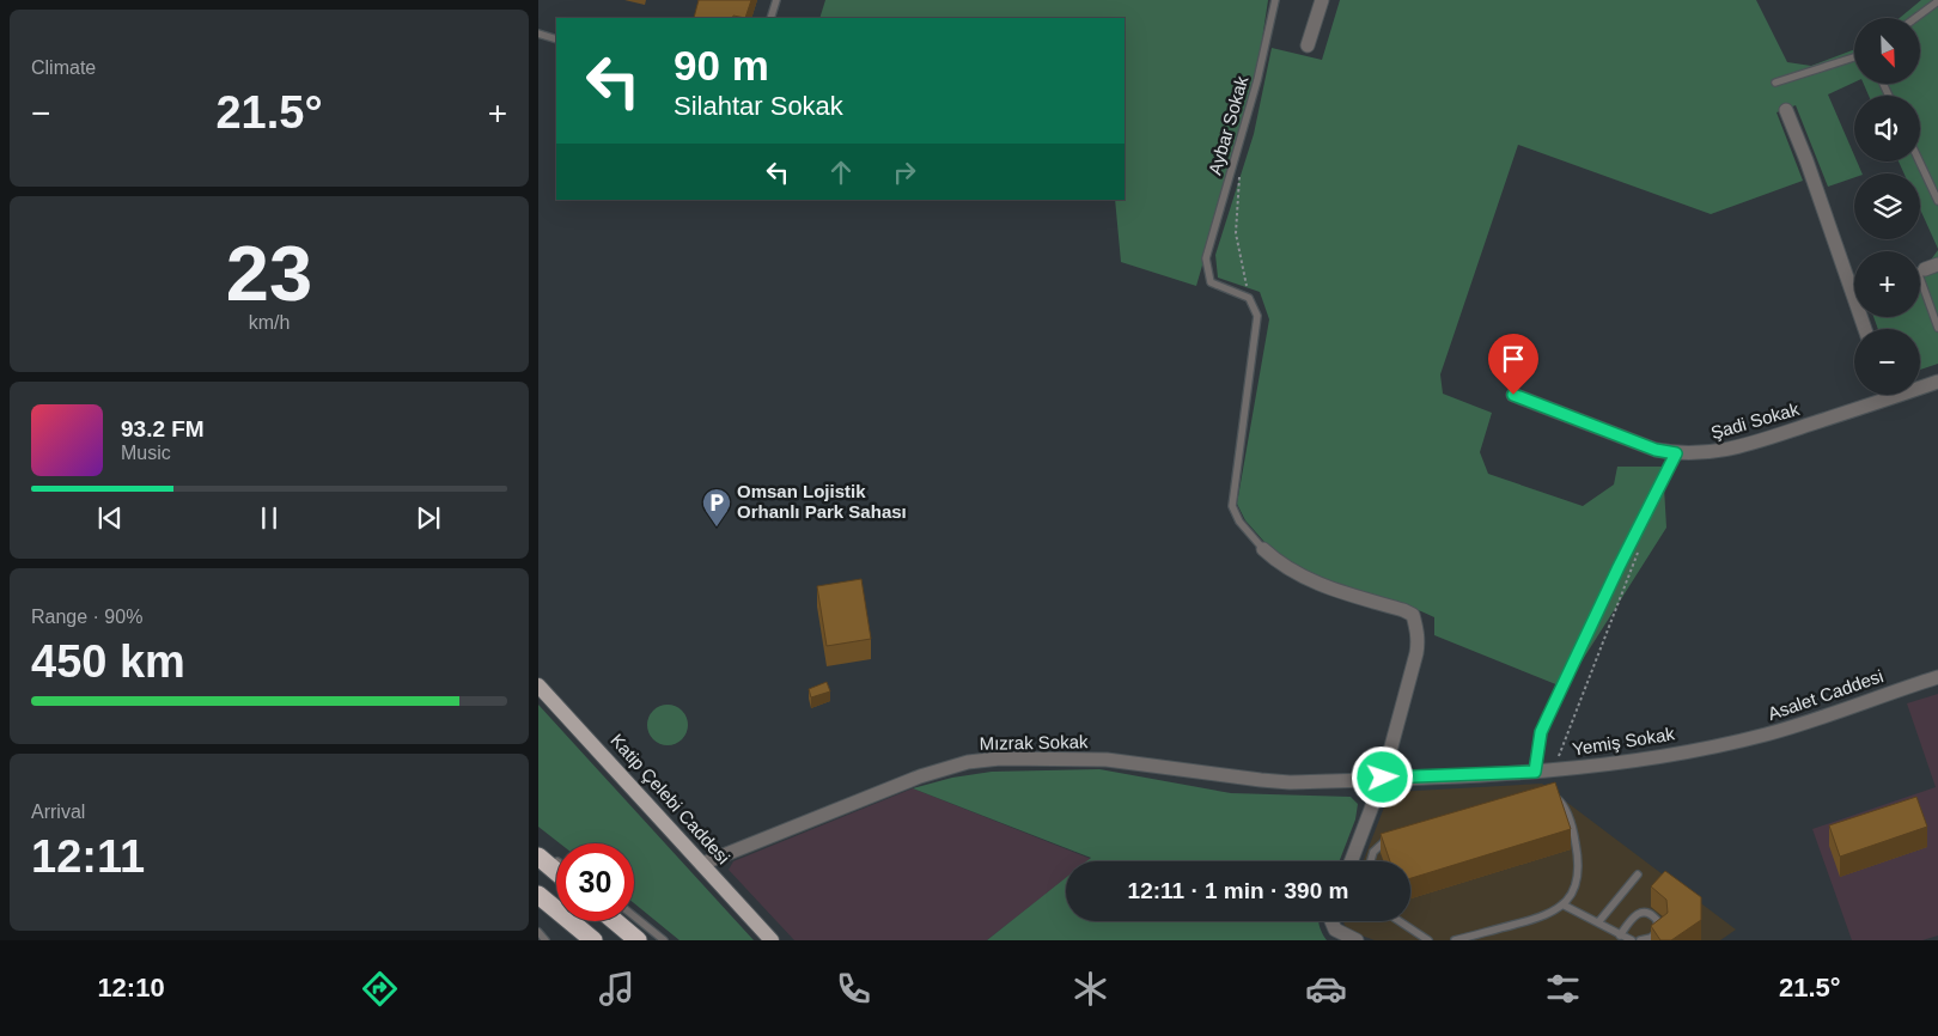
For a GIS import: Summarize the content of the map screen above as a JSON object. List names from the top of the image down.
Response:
{
  "streets": {
    "main road": ["Katip Çelebi Caddesi"],
    "street": [
      "Şadi Sokak",
      "Asalet Caddesi",
      "Yemiş Sokak",
      "Mızrak Sokak"
    ],
    "lane": ["Aybar Sokak"]
  },
  "crossings": [
    ["Asalet Caddesi", "Yemiş Sokak"],
    ["Yemiş Sokak", "Mızrak Sokak"],
    ["Mızrak Sokak", "Katip Çelebi Caddesi"]
  ],
  "places": {
    "parking": ["Omsan Lojistik Orhanlı Park Sahası"]
  },
  "north": "bottom right",
  "page": {
    "tile": [
      "Climate",
      ["23", "km/h"],
      ["Range · 90%", "450 km"],
      ["Arrival", "12:11"]
    ],
    "map_buttons": ["+", "−"],
    "turn": ["90 m", "Silahtar Sokak"],
    "heat": ["−", "21.5°", "+"],
    "song": ["93.2 FM", "Music"],
    "limit": "30",
    "trip": "12:11 · 1 min · 390 m",
    "tabs": ["12:10", "21.5°"]
  }
}
